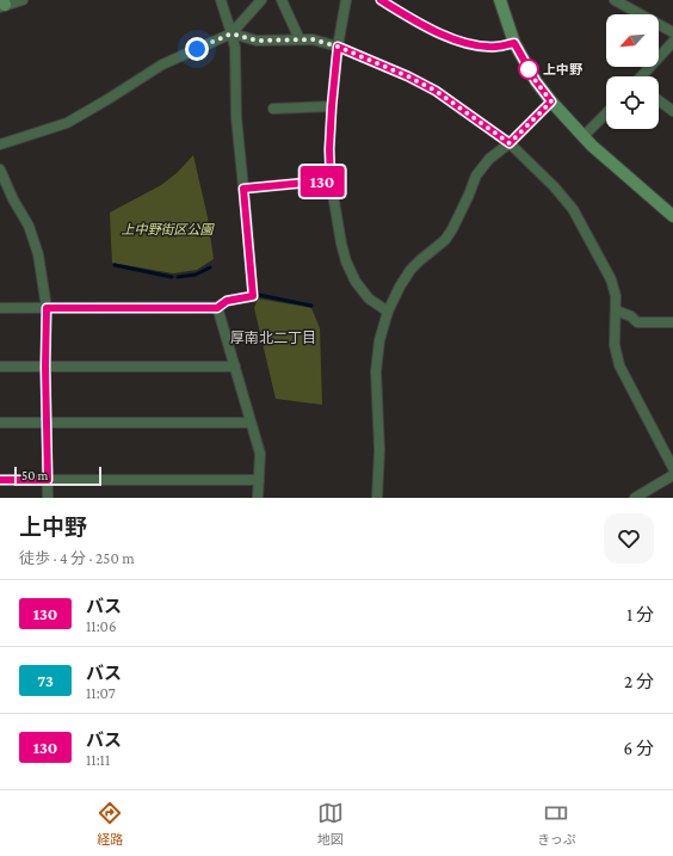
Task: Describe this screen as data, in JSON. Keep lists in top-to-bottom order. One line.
{"districts":["厚南北二丁目"],"parks":["上中野街区公園"],"places":["上中野"],"lines":["bus line 130"],"scale_bar":"50 m","north":"bottom left","page":{"on_map":"130","scale":"50 m","heading":["上中野","徒歩 · 4 分 · 250 m"],"list":[{"mark":"130","name":"バス","note":"11:06","value":"1 分"},{"mark":"73","name":"バス","note":"11:07","value":"2 分"},{"mark":"130","name":"バス","note":"11:11","value":"6 分"}],"tabs":["経路","地図","きっぷ"]}}
